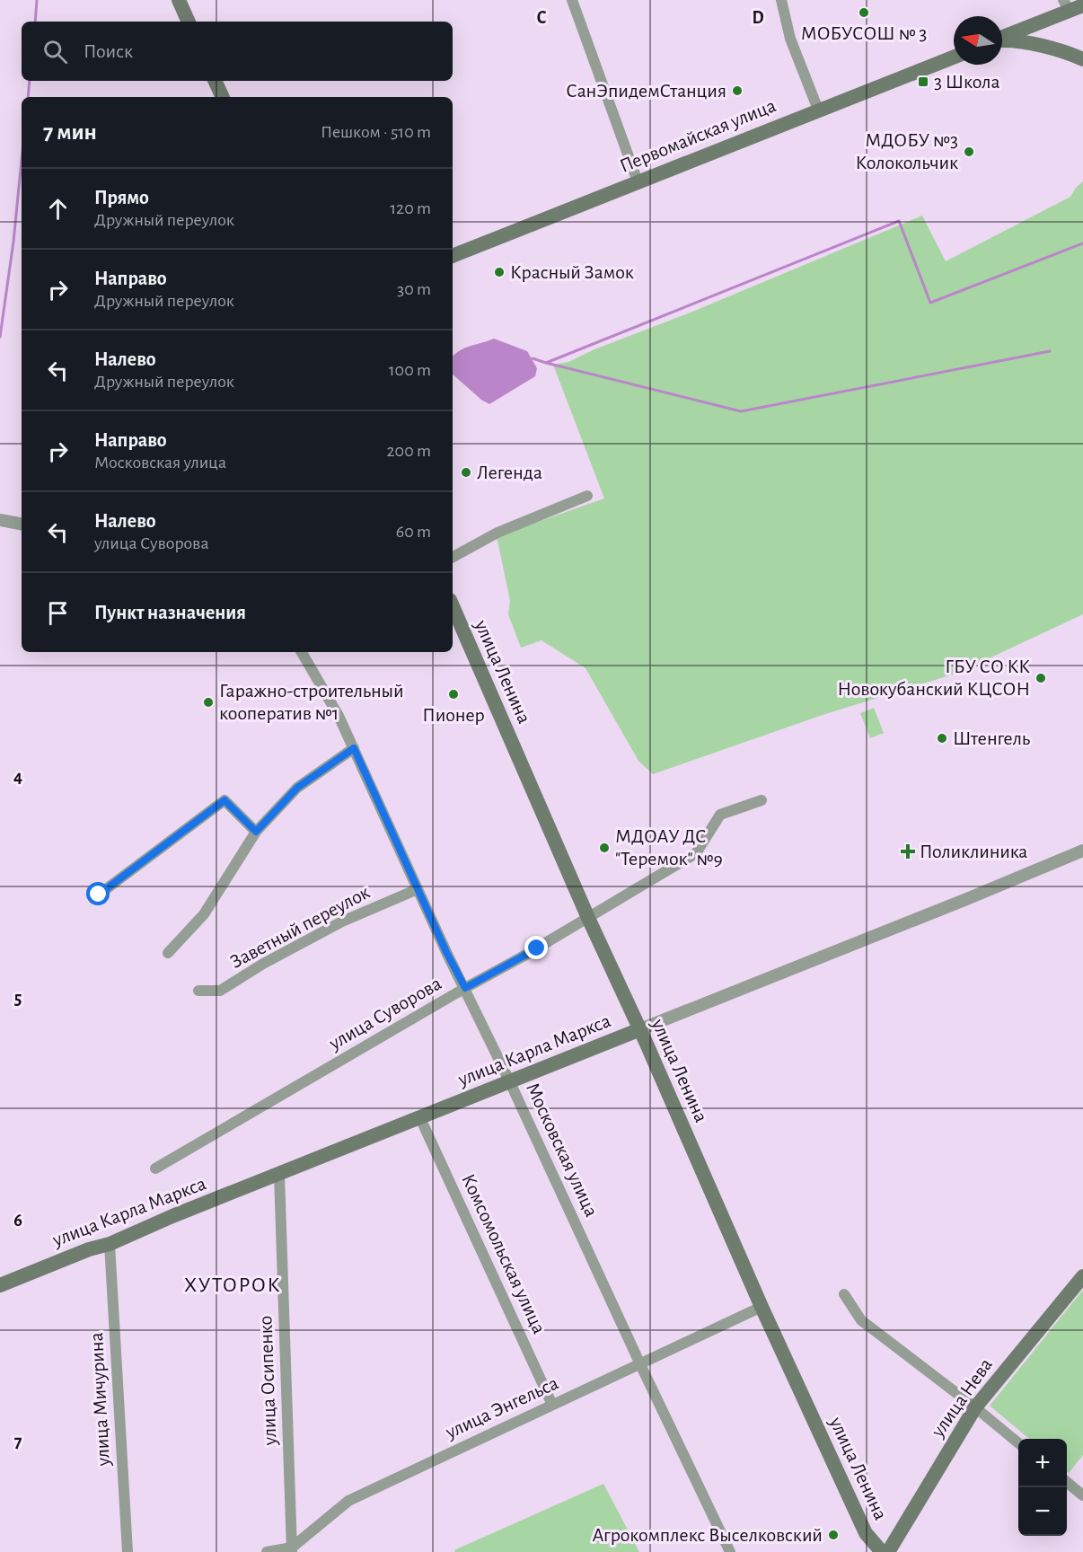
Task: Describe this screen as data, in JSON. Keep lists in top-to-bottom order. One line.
{"streets":{"main road":["Первомайская улица","улица Ленина","улица Карла Маркса","улица Нева"],"street":["Заветный переулок","улица Суворова","Московская улица","Комсомольская улица","улица Осипенко","улица Мичурина","улица Энгельса"]},"crossings":[["улица Ленина","улица Суворова"],["улица Ленина","улица Карла Маркса"],["улица Ленина","улица Энгельса"],["Заветный переулок","Московская улица"],["улица Суворова","Московская улица"],["улица Карла Маркса","Московская улица"],["улица Карла Маркса","Комсомольская улица"],["улица Карла Маркса","улица Осипенко"],["улица Карла Маркса","улица Мичурина"],["Московская улица","улица Энгельса"],["Комсомольская улица","улица Энгельса"],["улица Осипенко","улица Энгельса"]],"districts":["ХУТОРОК"],"places":{"other":["МОБУСОШ № 3","СанЭпидемСтанция","МДОБУ №3 Колокольчик","Красный Замок","Легенда","ГБУ СО КК Новокубанский КЦСОН","Пионер","Гаражно-строительный кооператив №1","Штенгель","МДОАУ ДС \"Теремок\" №9","Агрокомплекс Выселковский"],"transit":["3 Школа"],"health":["Поликлиника"]},"north":"left","page":{"search":"Поиск","heading":["7 мин","Пешком · 510 m"],"list":[["Прямо","Дружный переулок","120 m"],["Направо","Дружный переулок","30 m"],["Налево","Дружный переулок","100 m"],["Направо","Московская улица","200 m"],["Налево","улица Суворова","60 m"],"Пункт назначения"],"map_buttons":["+","−"]},"grid":{"columns":["C","D"],"rows":["4","5","6","7"]}}
